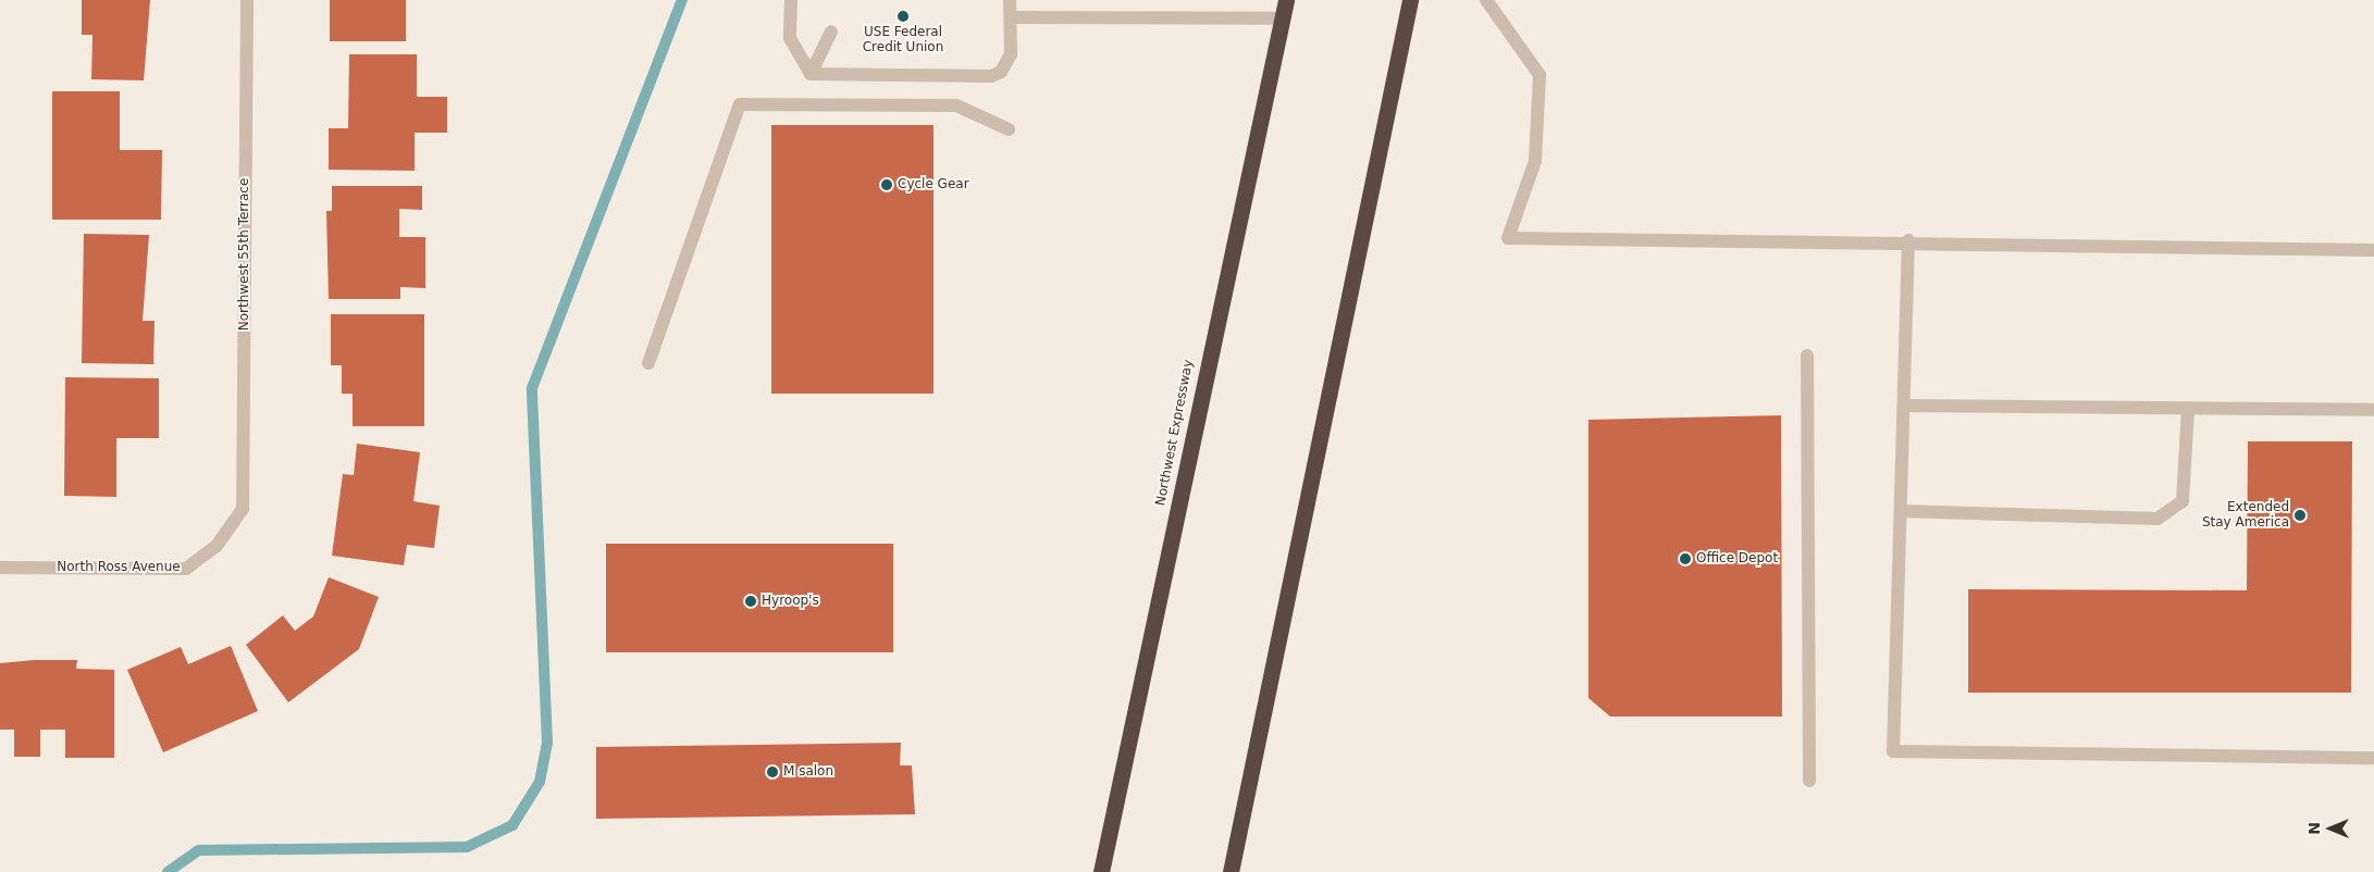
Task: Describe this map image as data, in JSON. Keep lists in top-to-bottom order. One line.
{"streets":{"highway":["Northwest Expressway"],"street":["Northwest 55th Terrace","North Ross Avenue"]},"crossings":[["Northwest 55th Terrace","North Ross Avenue"]],"places":["USE Federal Credit Union","Cycle Gear","Extended Stay America","Office Depot","Hyroop's","M salon"],"north":"left"}
